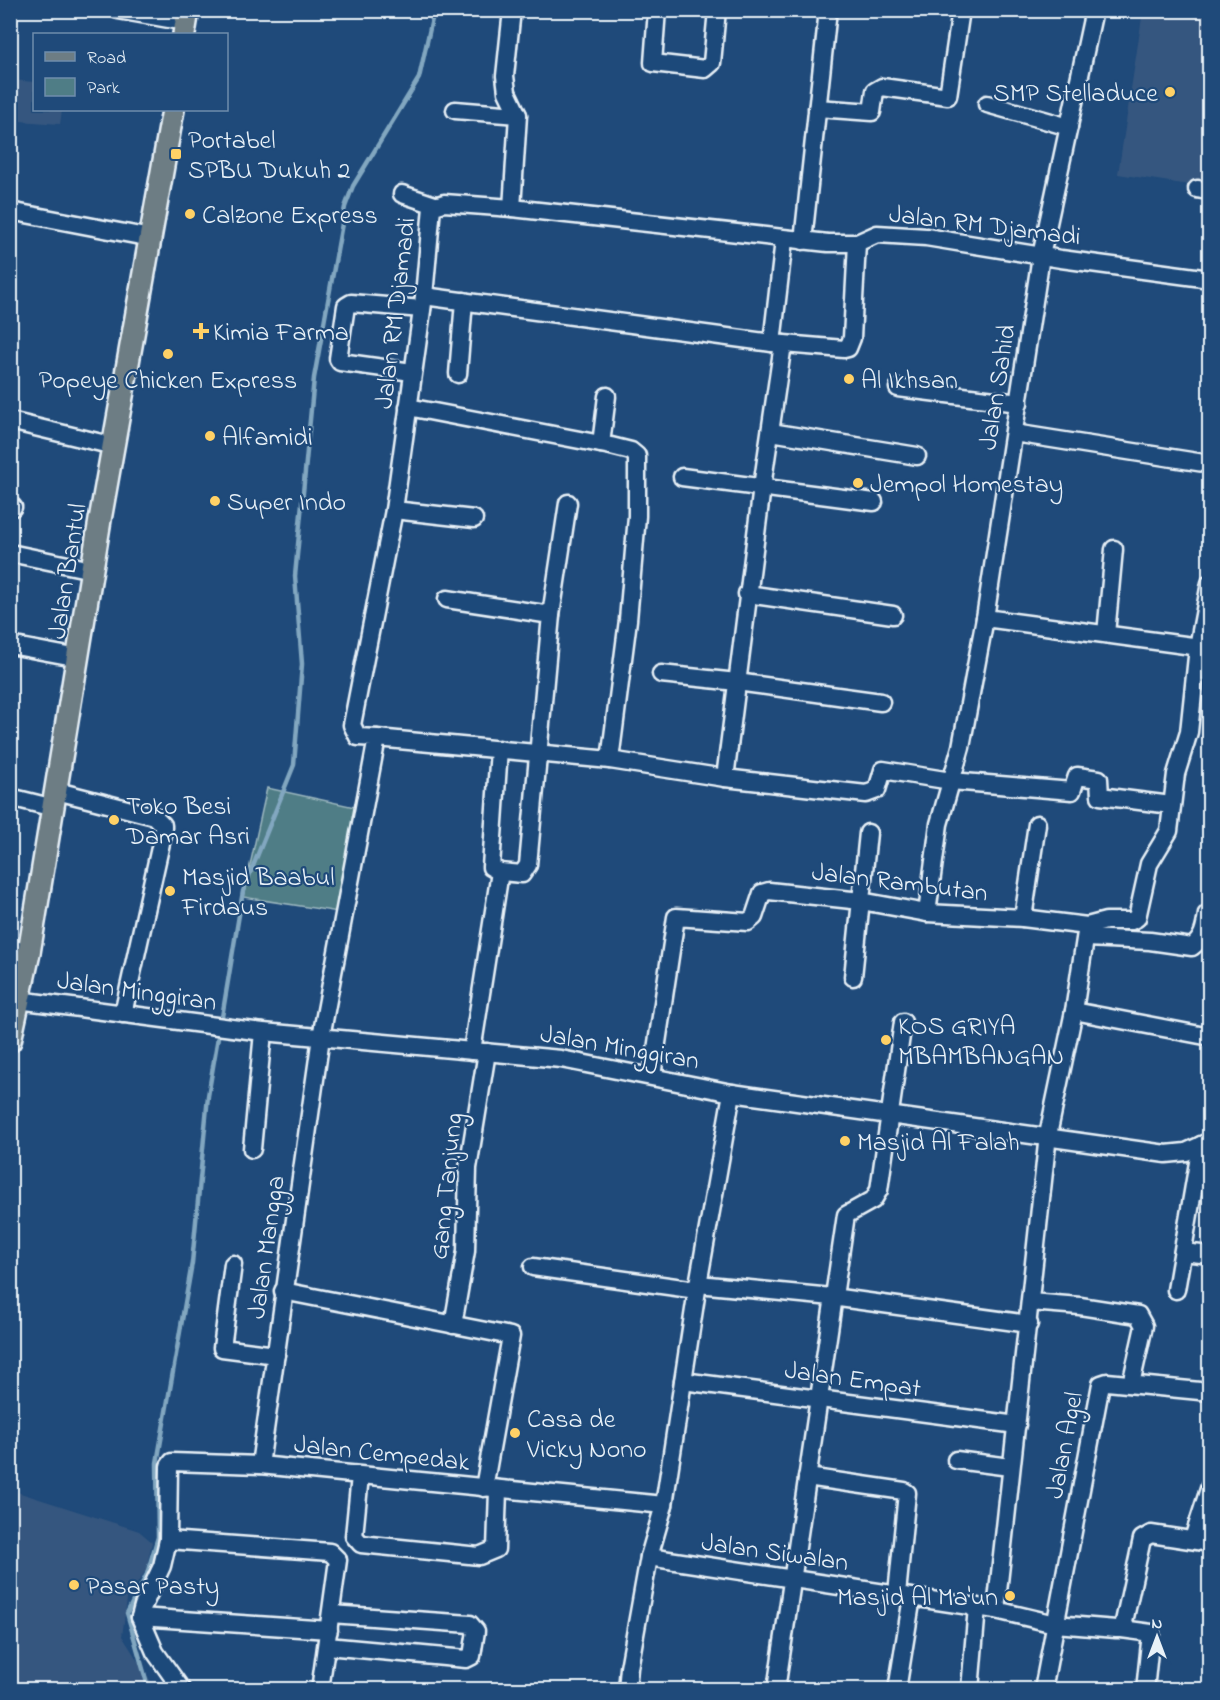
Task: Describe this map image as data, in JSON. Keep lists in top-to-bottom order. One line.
{"streets":{"main road":["Jalan Bantul"],"street":["Jalan RM Djamadi","Jalan Sahid","Jalan Rambutan","Jalan Minggiran","Gang Tanjung","Jalan Mangga","Jalan Empat","Jalan Agel","Jalan Cempedak","Jalan Siwalan"]},"crossings":[["Jalan RM Djamadi","Jalan Sahid"],["Jalan Sahid","Jalan Rambutan"],["Jalan Bantul","Jalan Minggiran"],["Jalan Rambutan","Jalan Minggiran"],["Jalan Minggiran","Gang Tanjung"],["Jalan Minggiran","Jalan Mangga"],["Jalan Mangga","Jalan Cempedak"],["Jalan Agel","Jalan Siwalan"]],"places":{"other":["SMP Stelladuce","Calzone Express","Popeye Chicken Express","Al Ikhsan","Alfamidi","Jempol Homestay","Super Indo","Toko Besi Damar Asri","Masjid Baabul Firdaus","KOS GRIYA MBAMBANGAN","Masjid Al Falah","Casa de Vicky Nono","Pasar Pasty","Masjid Al Ma'un"],"transit":["Portabel SPBU Dukuh 2"],"health":["Kimia Farma"]},"legend":["Road","Park"],"north":"top"}
